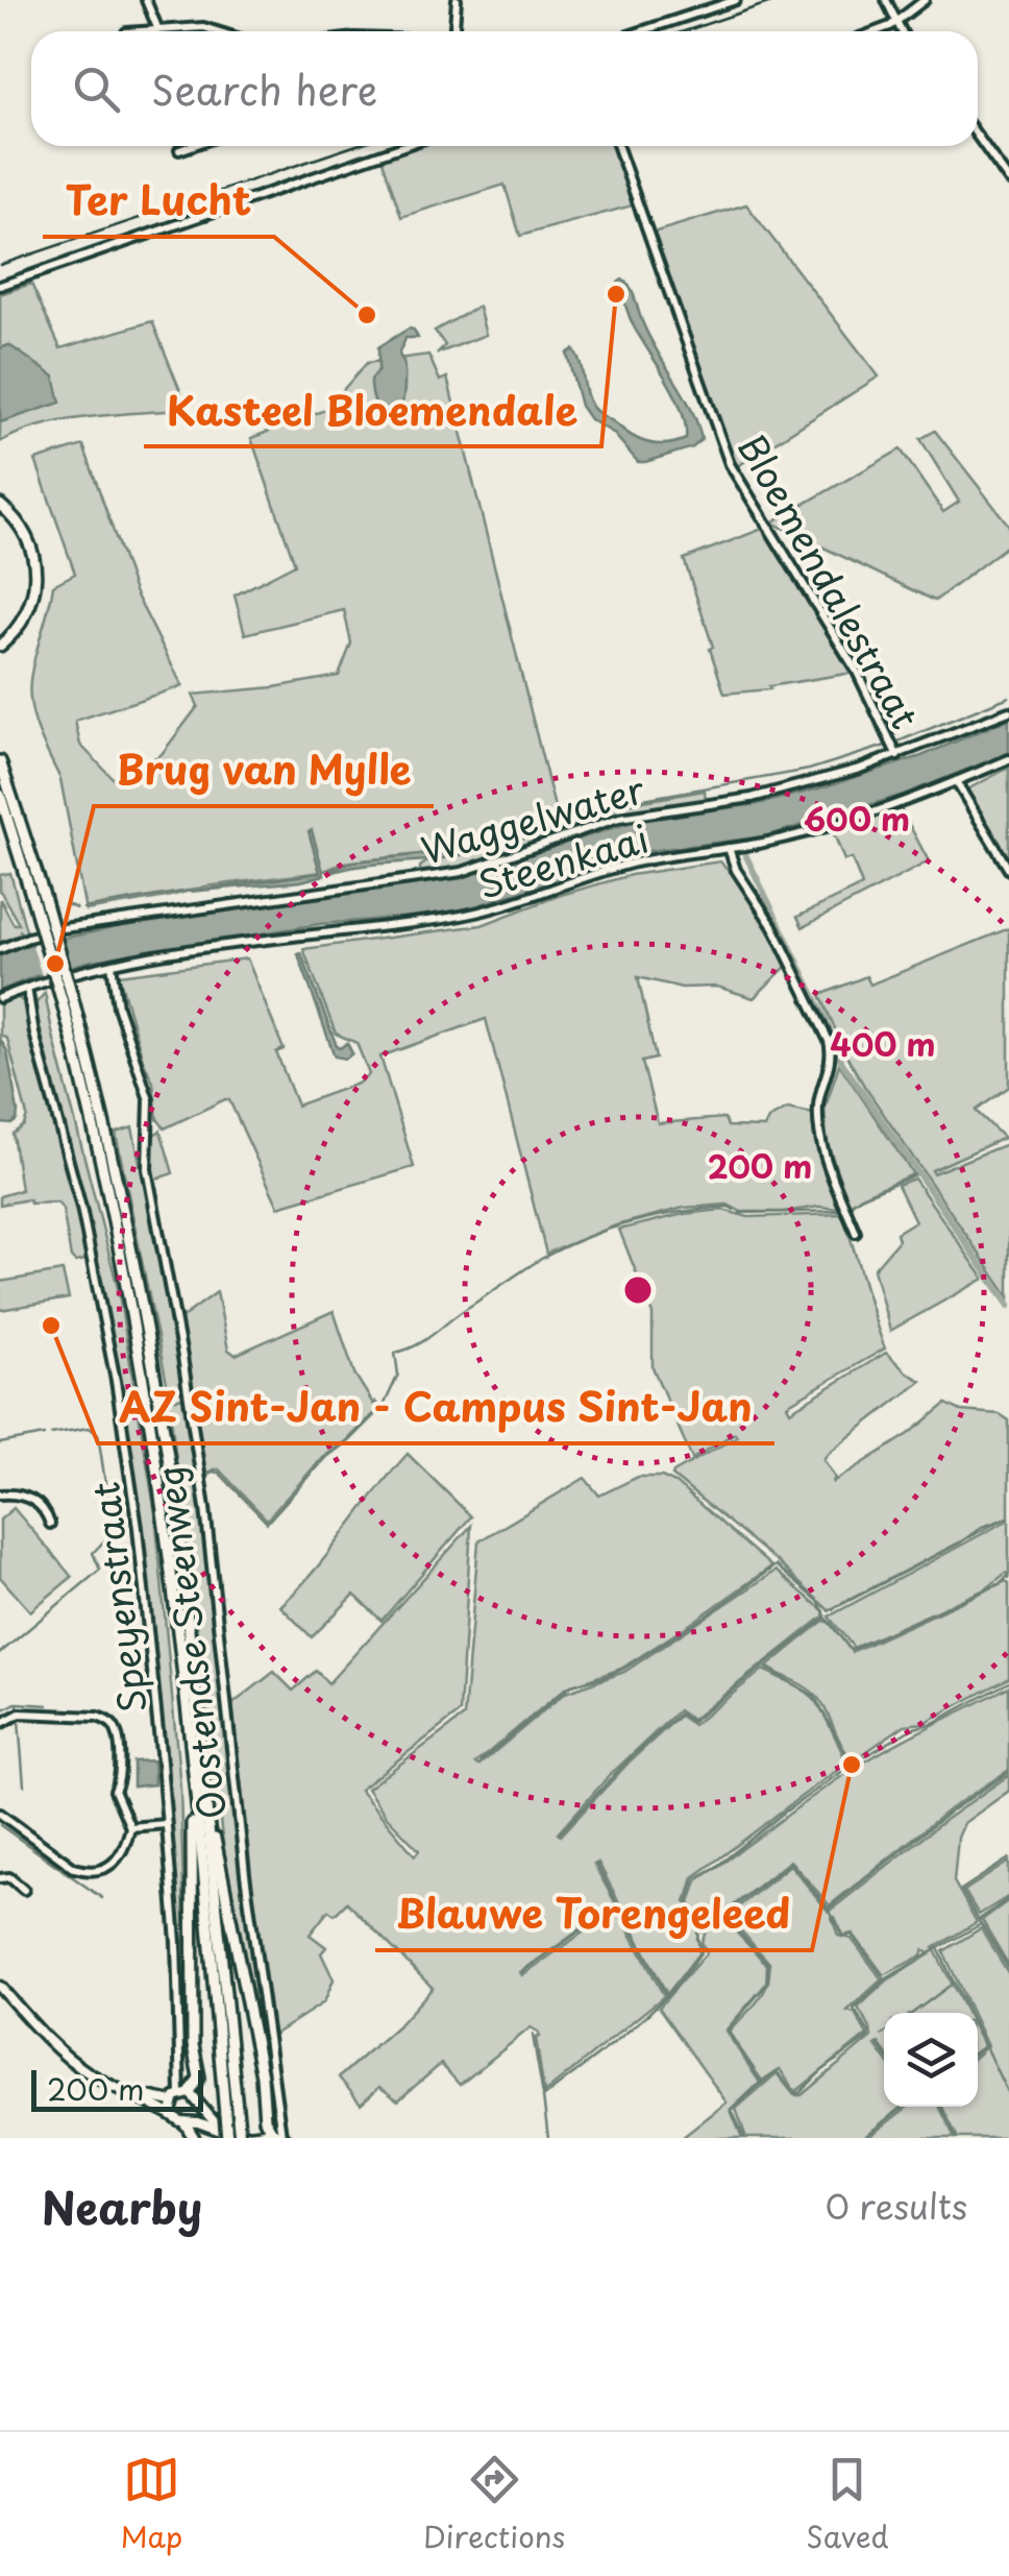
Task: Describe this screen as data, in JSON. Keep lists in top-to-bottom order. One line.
{"streets":{"street":["Bloemendalestraat","Waggelwater","Steenkaai","Speyenstraat","Oostendse Steenweg"]},"crossings":[["Bloemendalestraat","Waggelwater"],["Steenkaai","Speyenstraat"],["Steenkaai","Oostendse Steenweg"]],"places":["Kasteel Bloemendale","Ter Lucht","Brug van Mylle","AZ Sint-Jan - Campus Sint-Jan","Blauwe Torengeleed"],"scale_bar":"200 m","page":{"search":"Search here","scale":"200 m","heading":["Nearby","0 results"],"nav":["Map","Directions","Saved"]},"rings":["600 m","400 m","200 m"]}
